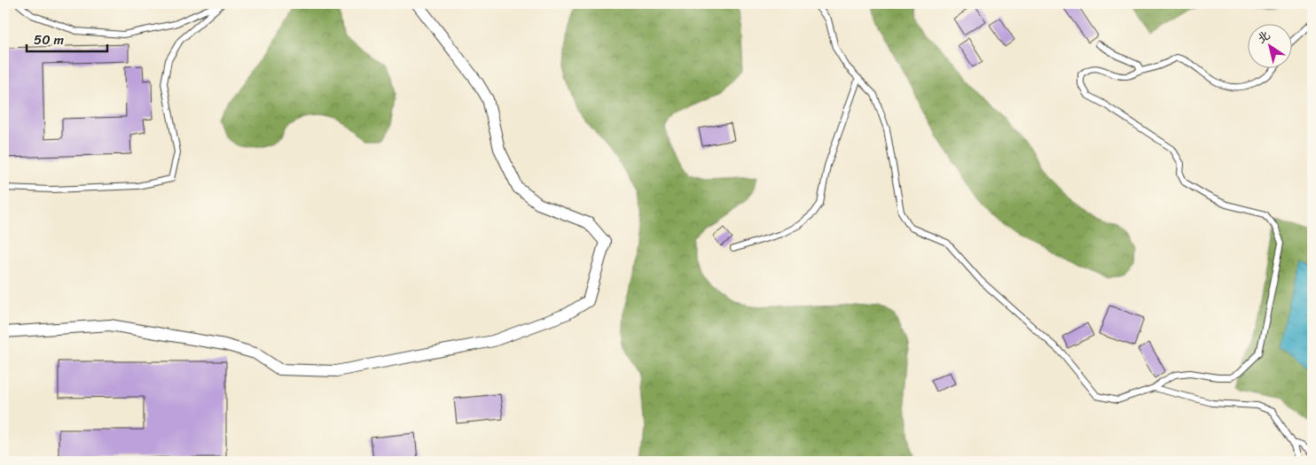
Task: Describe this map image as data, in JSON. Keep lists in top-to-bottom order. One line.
{"scale_bar":"50 m","north":"top left"}
